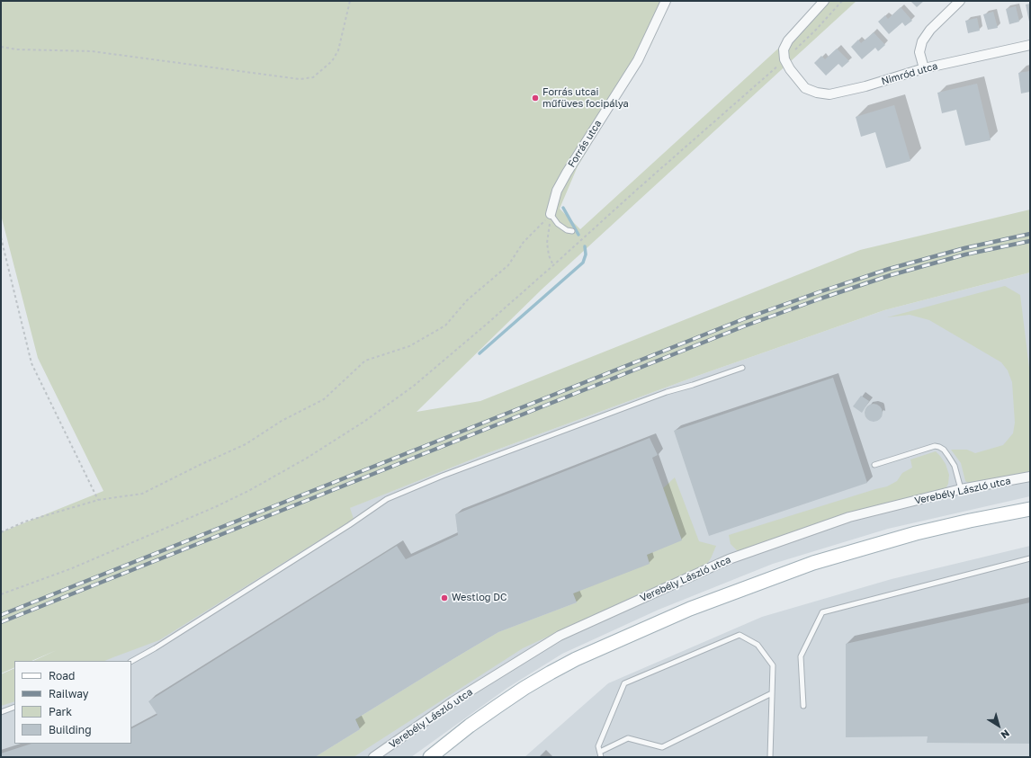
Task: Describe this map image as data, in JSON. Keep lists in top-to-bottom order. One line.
{"streets":{"street":["Nimród utca","Forrás utca","Verebély László utca"]},"places":["Forrás utcai műfüves focipálya","Westlog DC"],"legend":["Road","Railway","Park","Building"],"north":"bottom right"}
